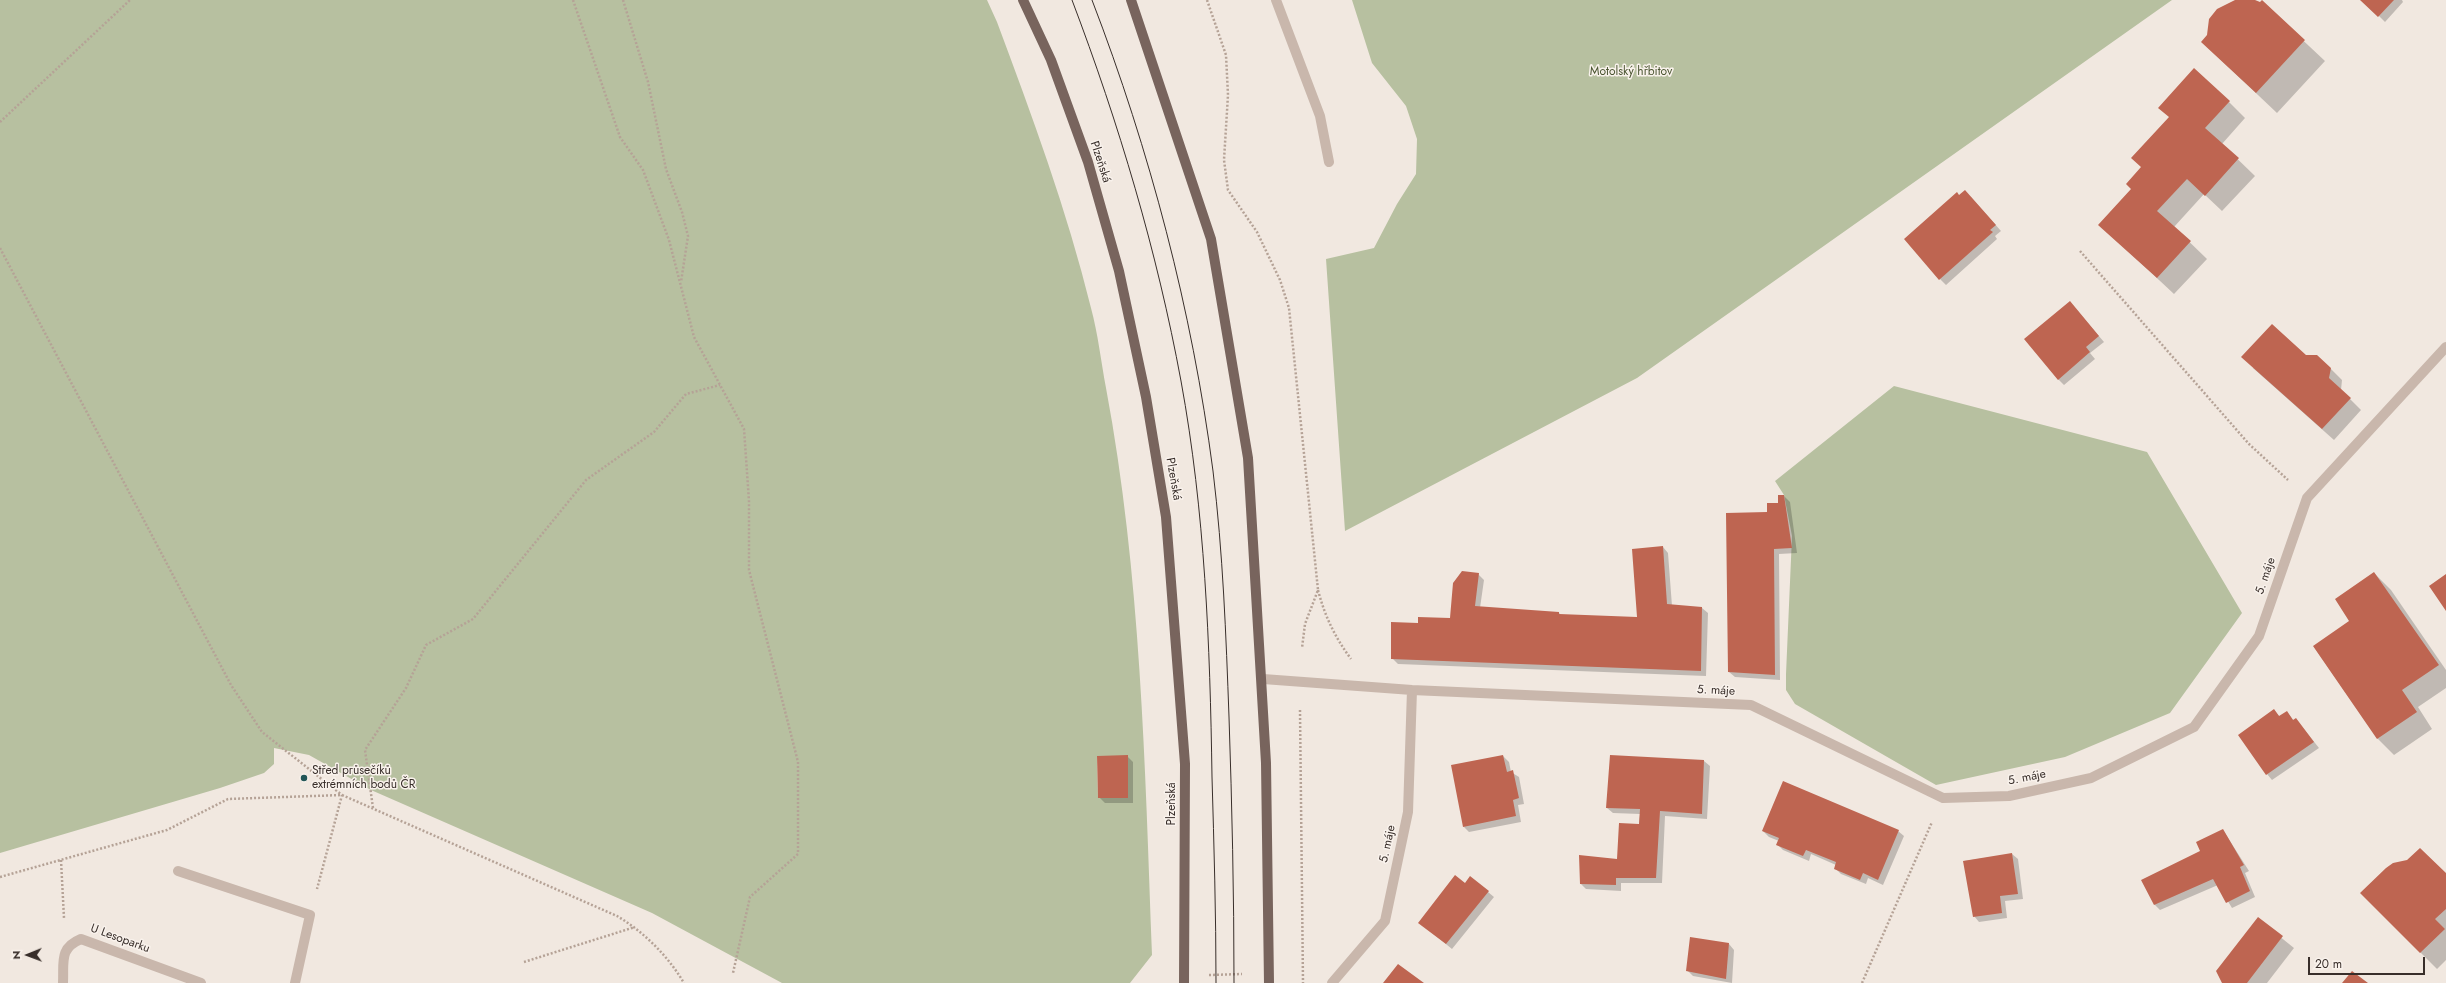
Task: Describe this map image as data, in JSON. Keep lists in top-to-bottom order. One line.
{"streets":{"main road":["Plzeňská"],"street":["5. máje","U Lesoparku"]},"parks":["Motolský hřbitov"],"places":["Střed průsečíků extrémních bodů ČR"],"scale_bar":"20 m","north":"left"}
